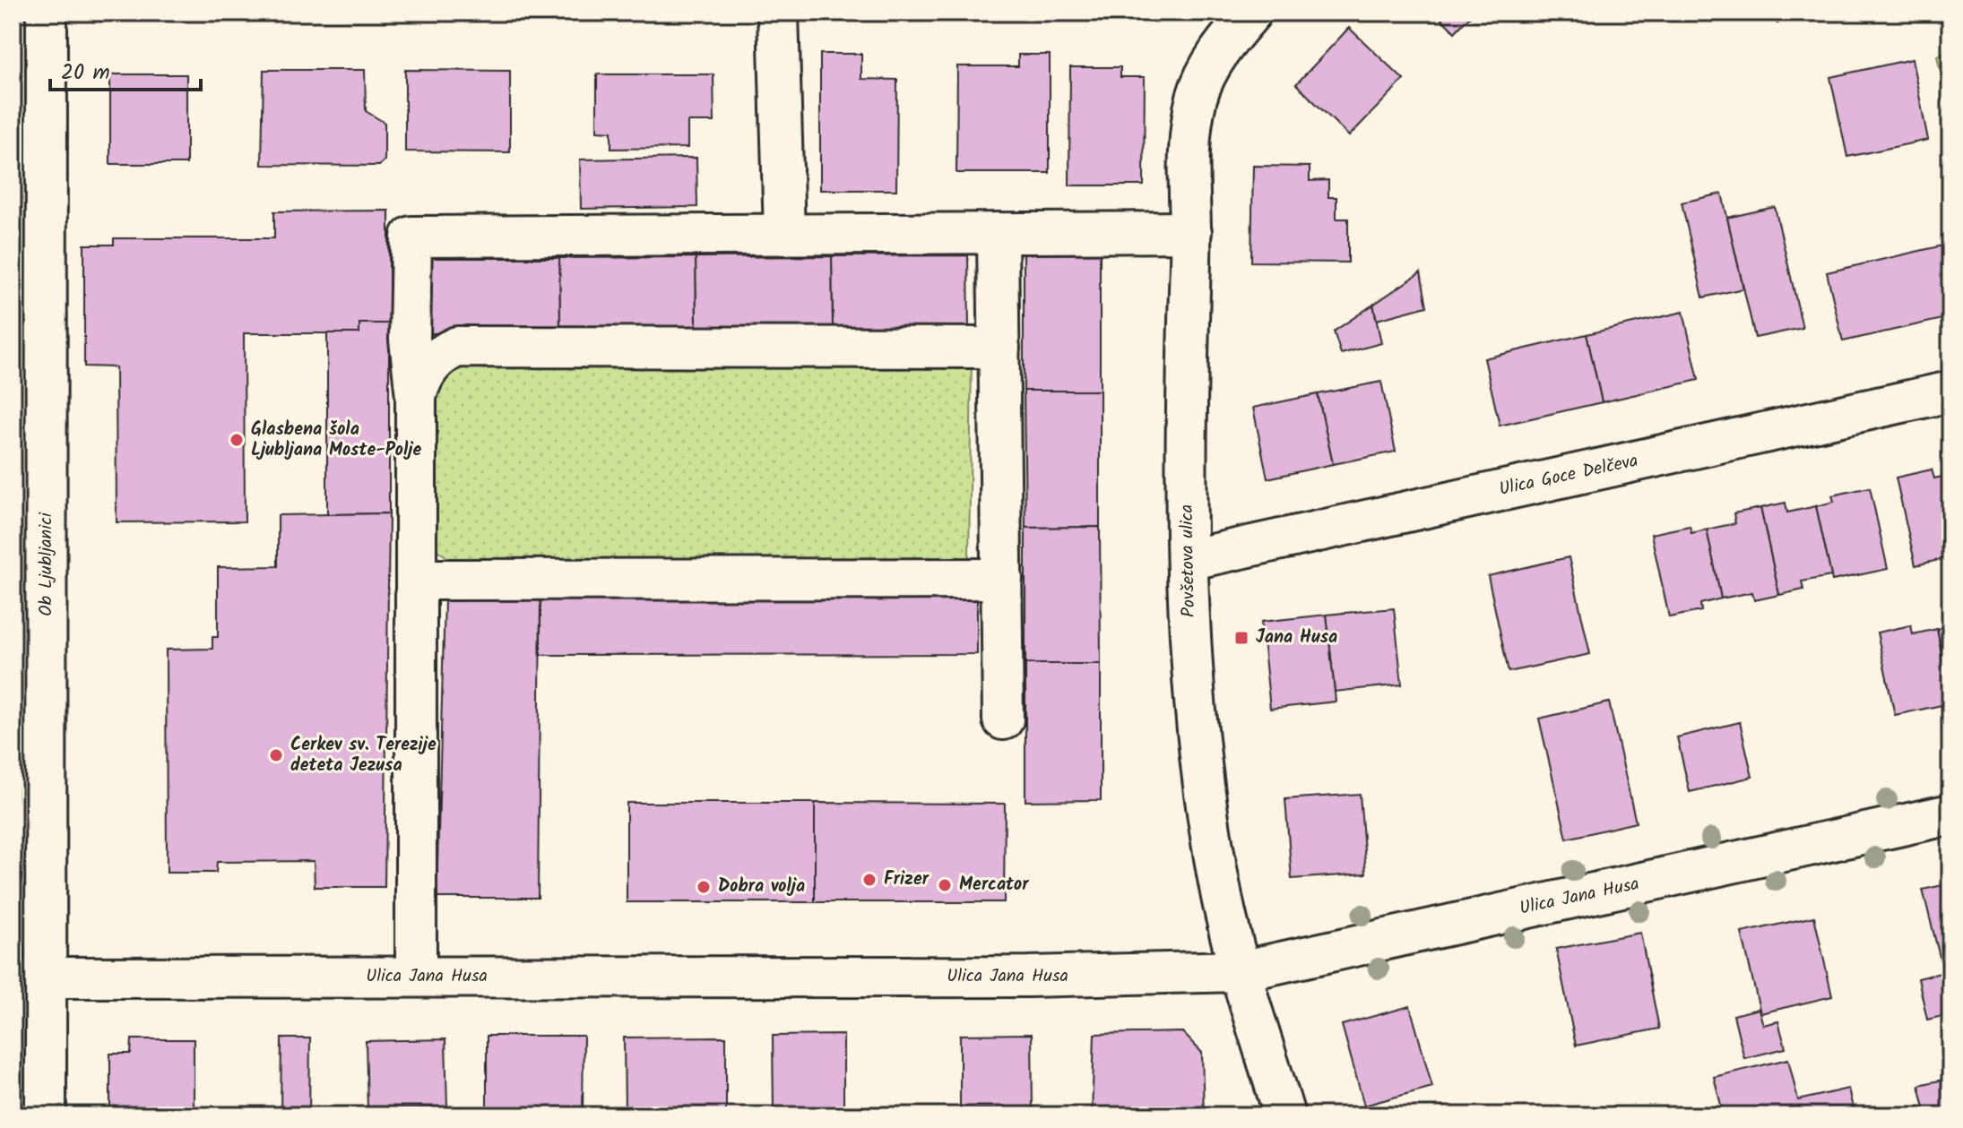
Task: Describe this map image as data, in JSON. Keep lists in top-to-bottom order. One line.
{"streets":{"street":["Ulica Goce Delčeva","Povšetova ulica","Ob Ljubljanici","Ulica Jana Husa"]},"crossings":[["Ulica Goce Delčeva","Povšetova ulica"],["Povšetova ulica","Ulica Jana Husa"],["Ob Ljubljanici","Ulica Jana Husa"]],"places":{"other":["Glasbena šola Ljubljana Moste-Polje","Cerkev sv. Terezije deteta Jezusa","Frizer","Mercator","Dobra volja"],"transit":["Jana Husa"]},"scale_bar":"20 m"}
